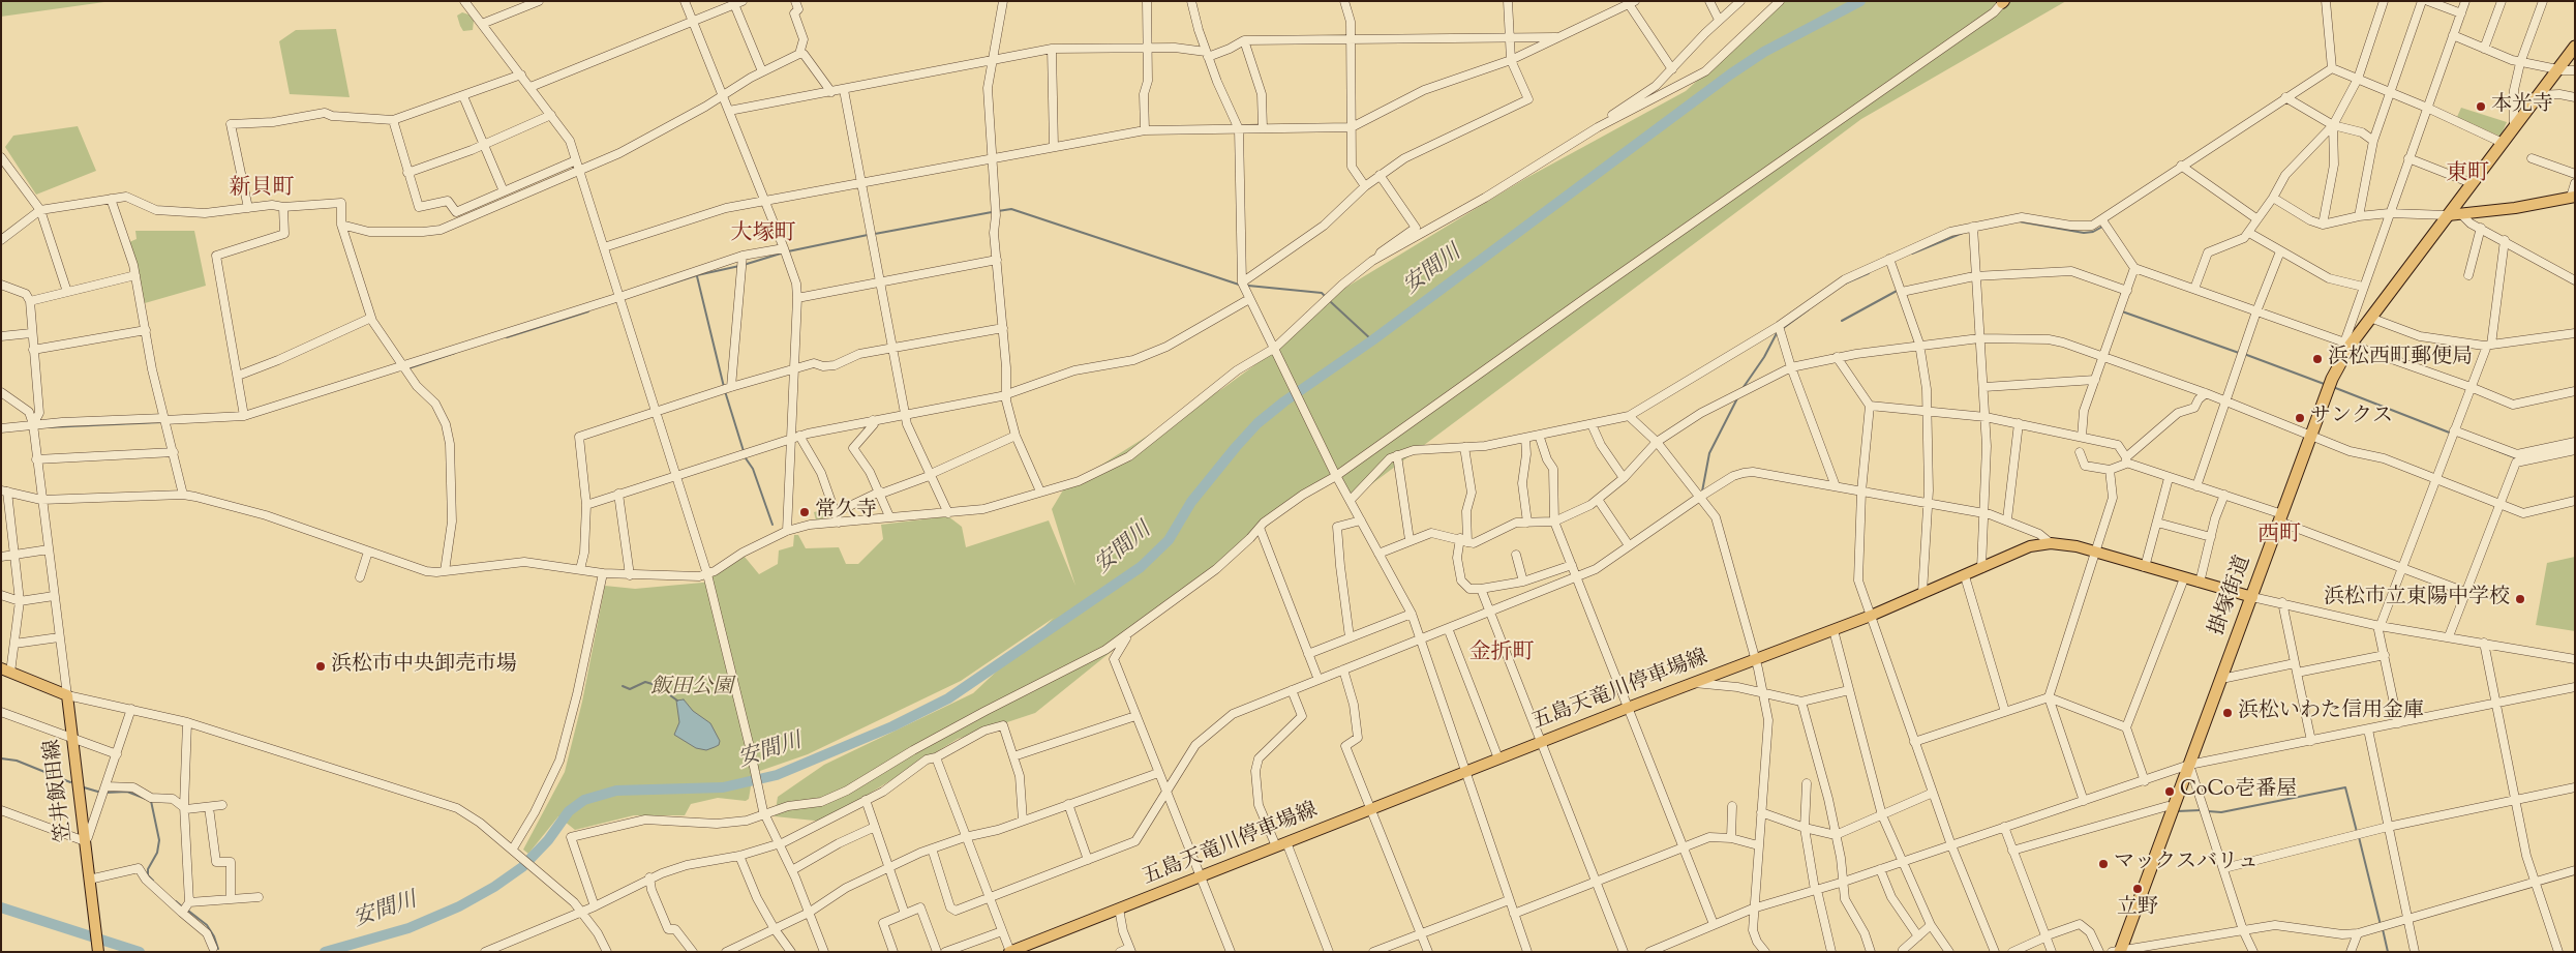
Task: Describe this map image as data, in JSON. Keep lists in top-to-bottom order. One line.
{"streets":{"highway":["掛塚街道"],"main road":["五島天竜川停車場線","笠井飯田線"]},"crossings":[["掛塚街道","五島天竜川停車場線"]],"districts":["東町","新貝町","大塚町","西町","金折町"],"water":["安間川"],"parks":["飯田公園"],"places":["本光寺","浜松西町郵便局","サンクス","常久寺","浜松市立東陽中学校","浜松市中央卸売市場","浜松いわた信用金庫","CoCo壱番屋","マックスバリュ","立野"]}
